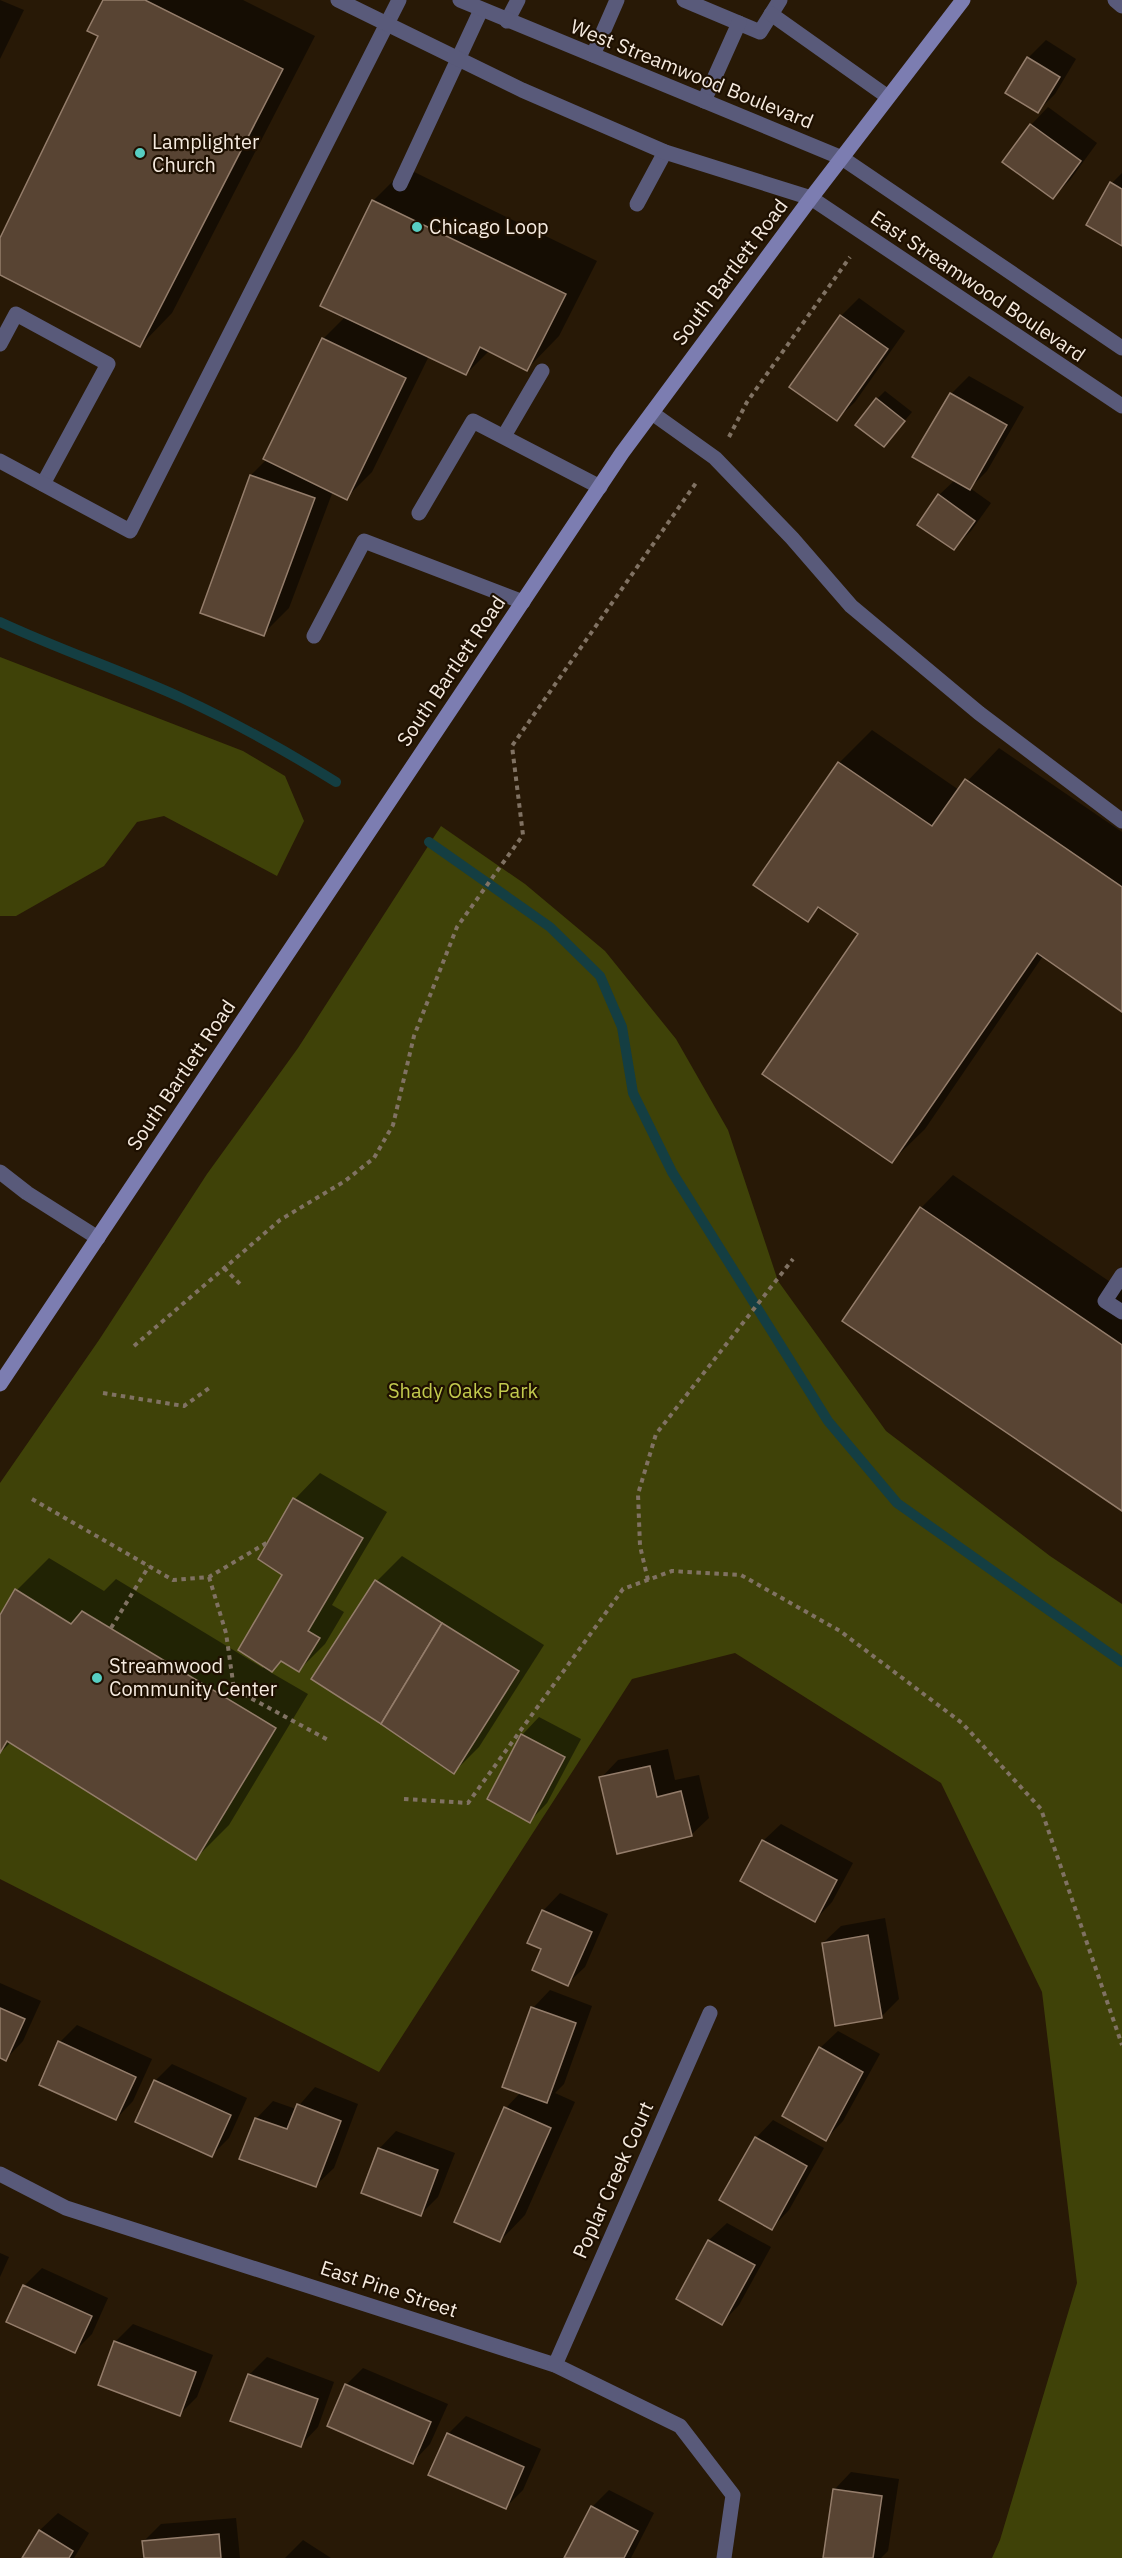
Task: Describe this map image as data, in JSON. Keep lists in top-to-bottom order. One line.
{"streets":{"main road":["South Bartlett Road"],"street":["West Streamwood Boulevard","East Streamwood Boulevard","Poplar Creek Court","East Pine Street"]},"crossings":[["West Streamwood Boulevard","South Bartlett Road"],["West Streamwood Boulevard","East Streamwood Boulevard"],["South Bartlett Road","East Streamwood Boulevard"],["Poplar Creek Court","East Pine Street"]],"parks":["Shady Oaks Park"],"places":["Lamplighter Church","Chicago Loop","Streamwood Community Center"]}
